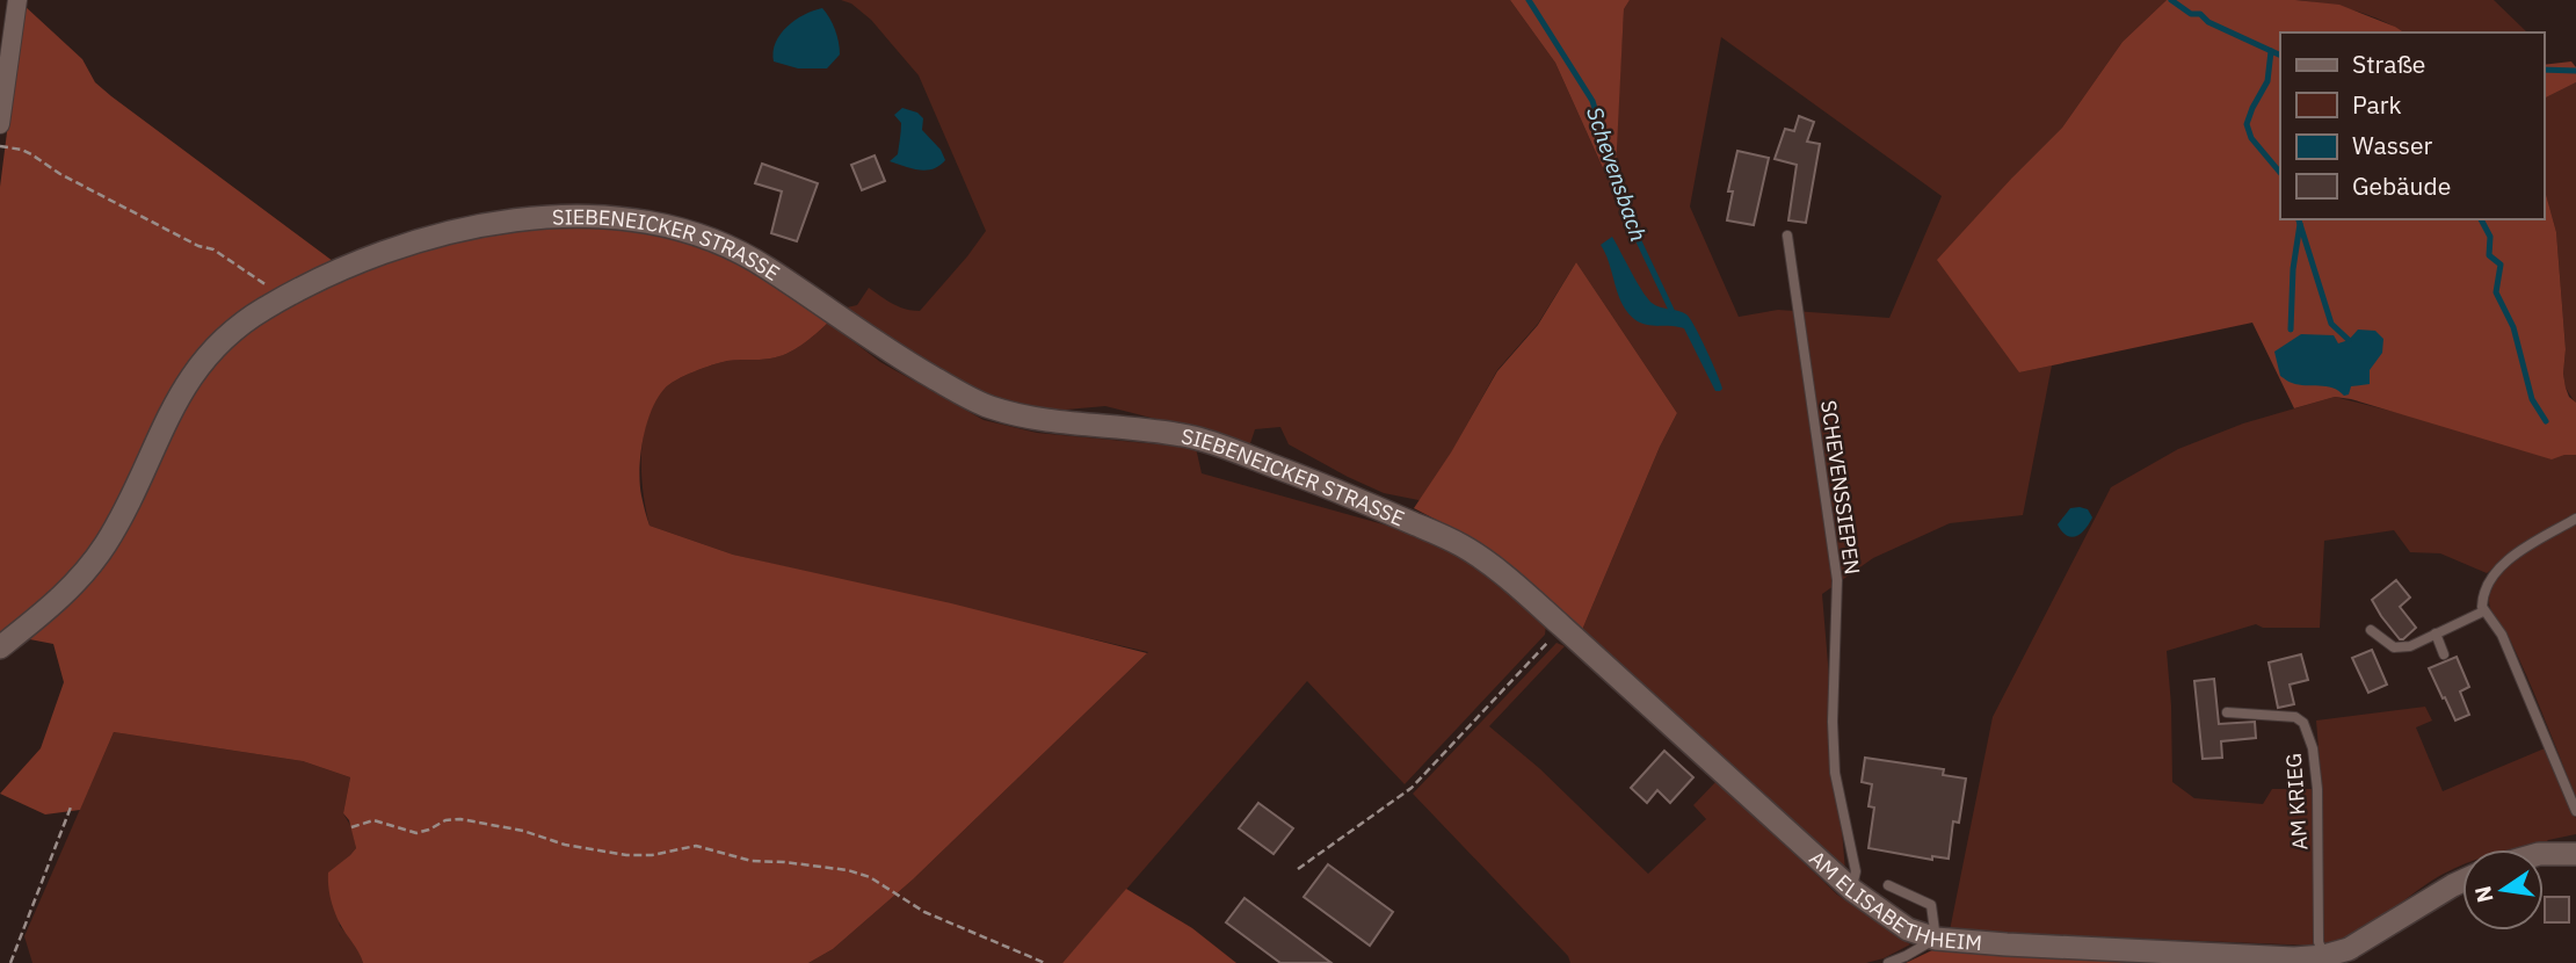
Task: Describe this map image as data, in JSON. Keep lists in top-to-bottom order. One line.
{"streets":{"street":["SIEBENEICKER STRASSE","AM ELISABETHHEIM"],"lane":["SCHEVENSSIEPEN","AM KRIEG"]},"crossings":[["SIEBENEICKER STRASSE","AM ELISABETHHEIM"],["SCHEVENSSIEPEN","AM ELISABETHHEIM"],["AM KRIEG","AM ELISABETHHEIM"]],"water":["Schevensbach"],"legend":["Straße","Park","Wasser","Gebäude"],"north":"left"}
